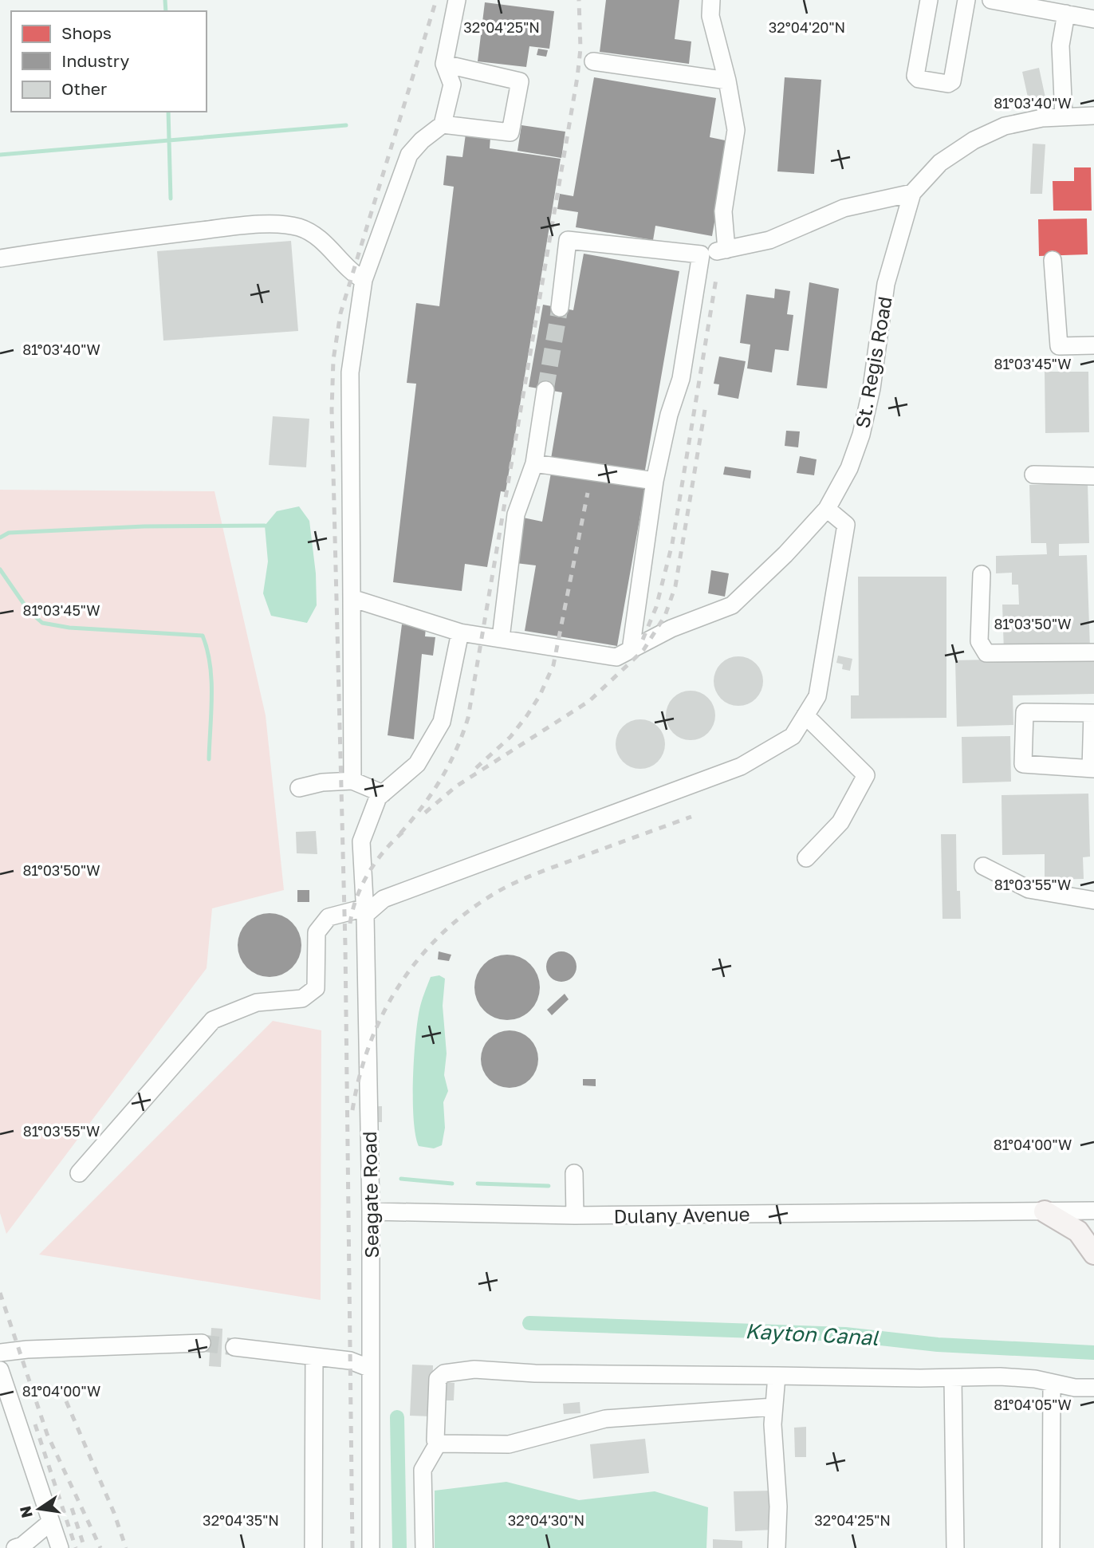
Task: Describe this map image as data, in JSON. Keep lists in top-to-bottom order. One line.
{"streets":{"street":["St. Regis Road","Seagate Road","Dulany Avenue"]},"crossings":[["Seagate Road","Dulany Avenue"]],"water":["Kayton Canal"],"legend":["Shops","Industry","Other"],"north":"left","coordinates":["32°04'25\"N","32°04'20\"N","81°03'40\"W","81°03'45\"W","81°03'50\"W","81°03'55\"W","81°04'00\"W","81°04'05\"W","32°04'35\"N","32°04'30\"N"]}
